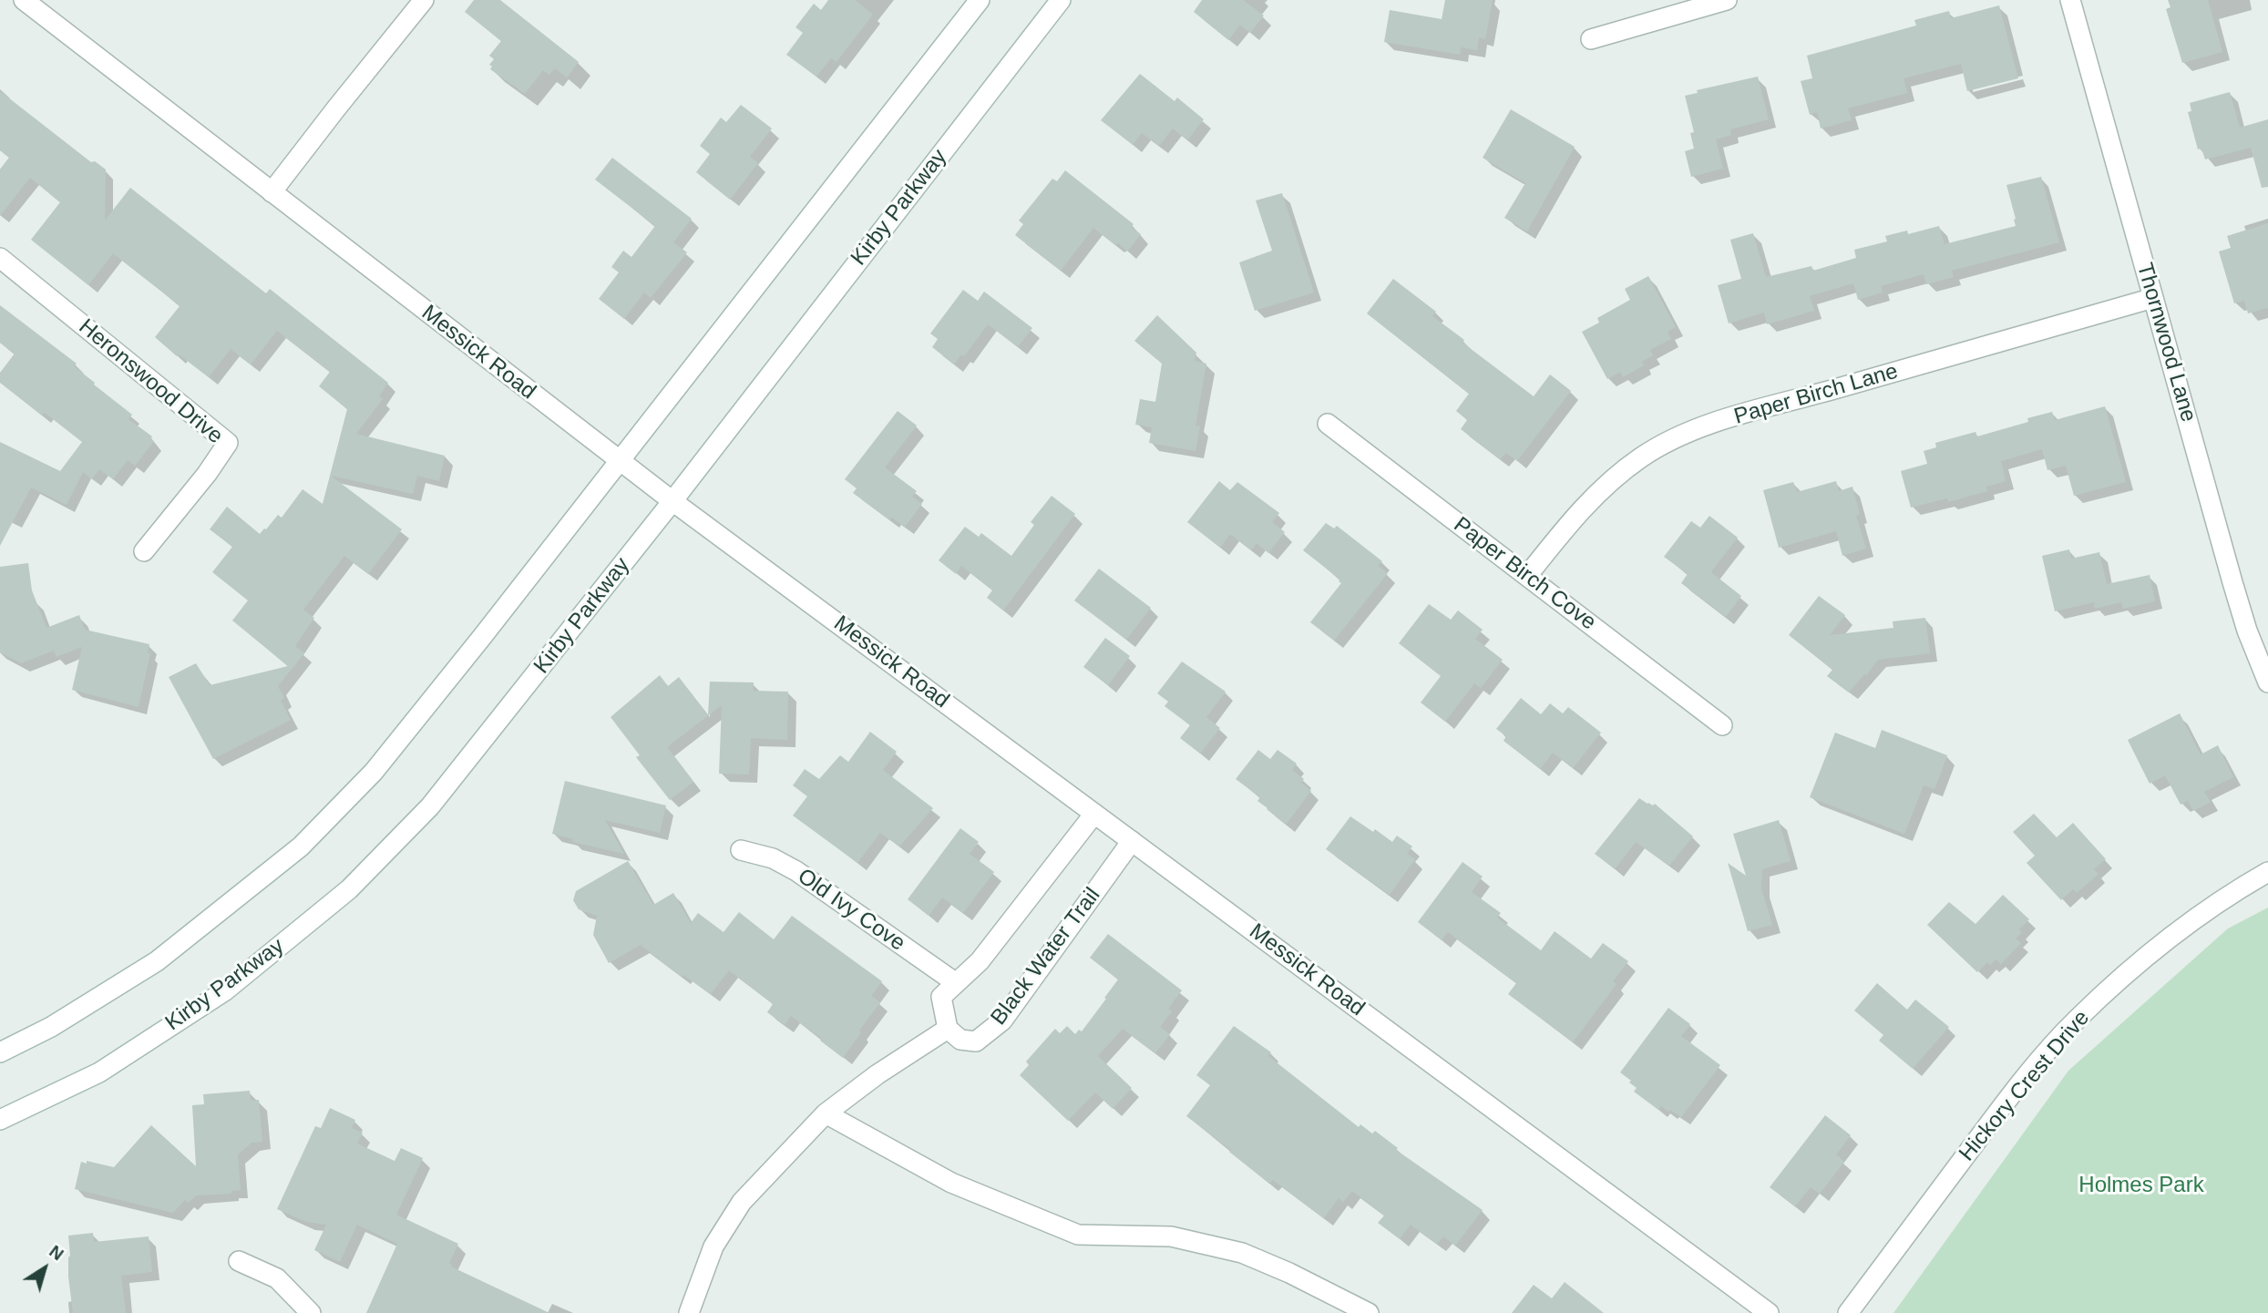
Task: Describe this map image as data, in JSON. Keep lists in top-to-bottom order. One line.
{"streets":{"street":["Kirby Parkway","Thornwood Lane","Messick Road","Heronswood Drive","Paper Birch Lane","Paper Birch Cove","Old Ivy Cove","Black Water Trail","Hickory Crest Drive"]},"crossings":[["Kirby Parkway","Messick Road"],["Thornwood Lane","Paper Birch Lane"],["Messick Road","Black Water Trail"],["Paper Birch Lane","Paper Birch Cove"]],"parks":["Holmes Park"],"north":"top right"}
